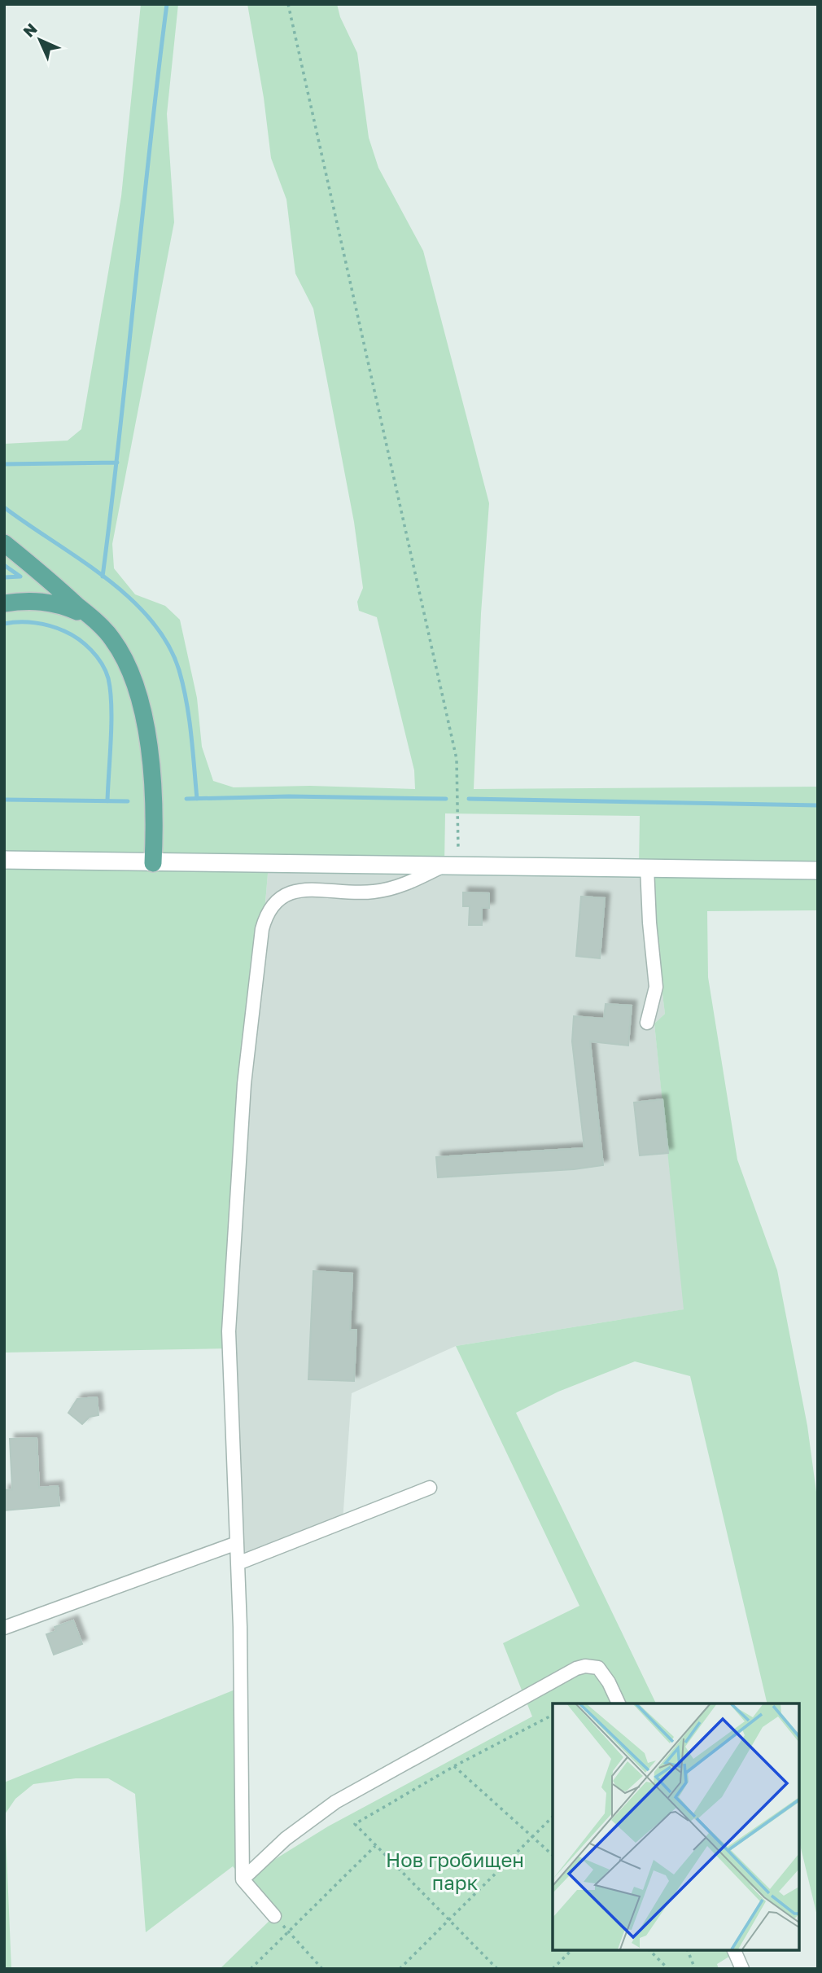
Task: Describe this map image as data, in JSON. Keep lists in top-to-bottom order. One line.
{"parks":["Нов гробищен парк"],"north":"top left"}
